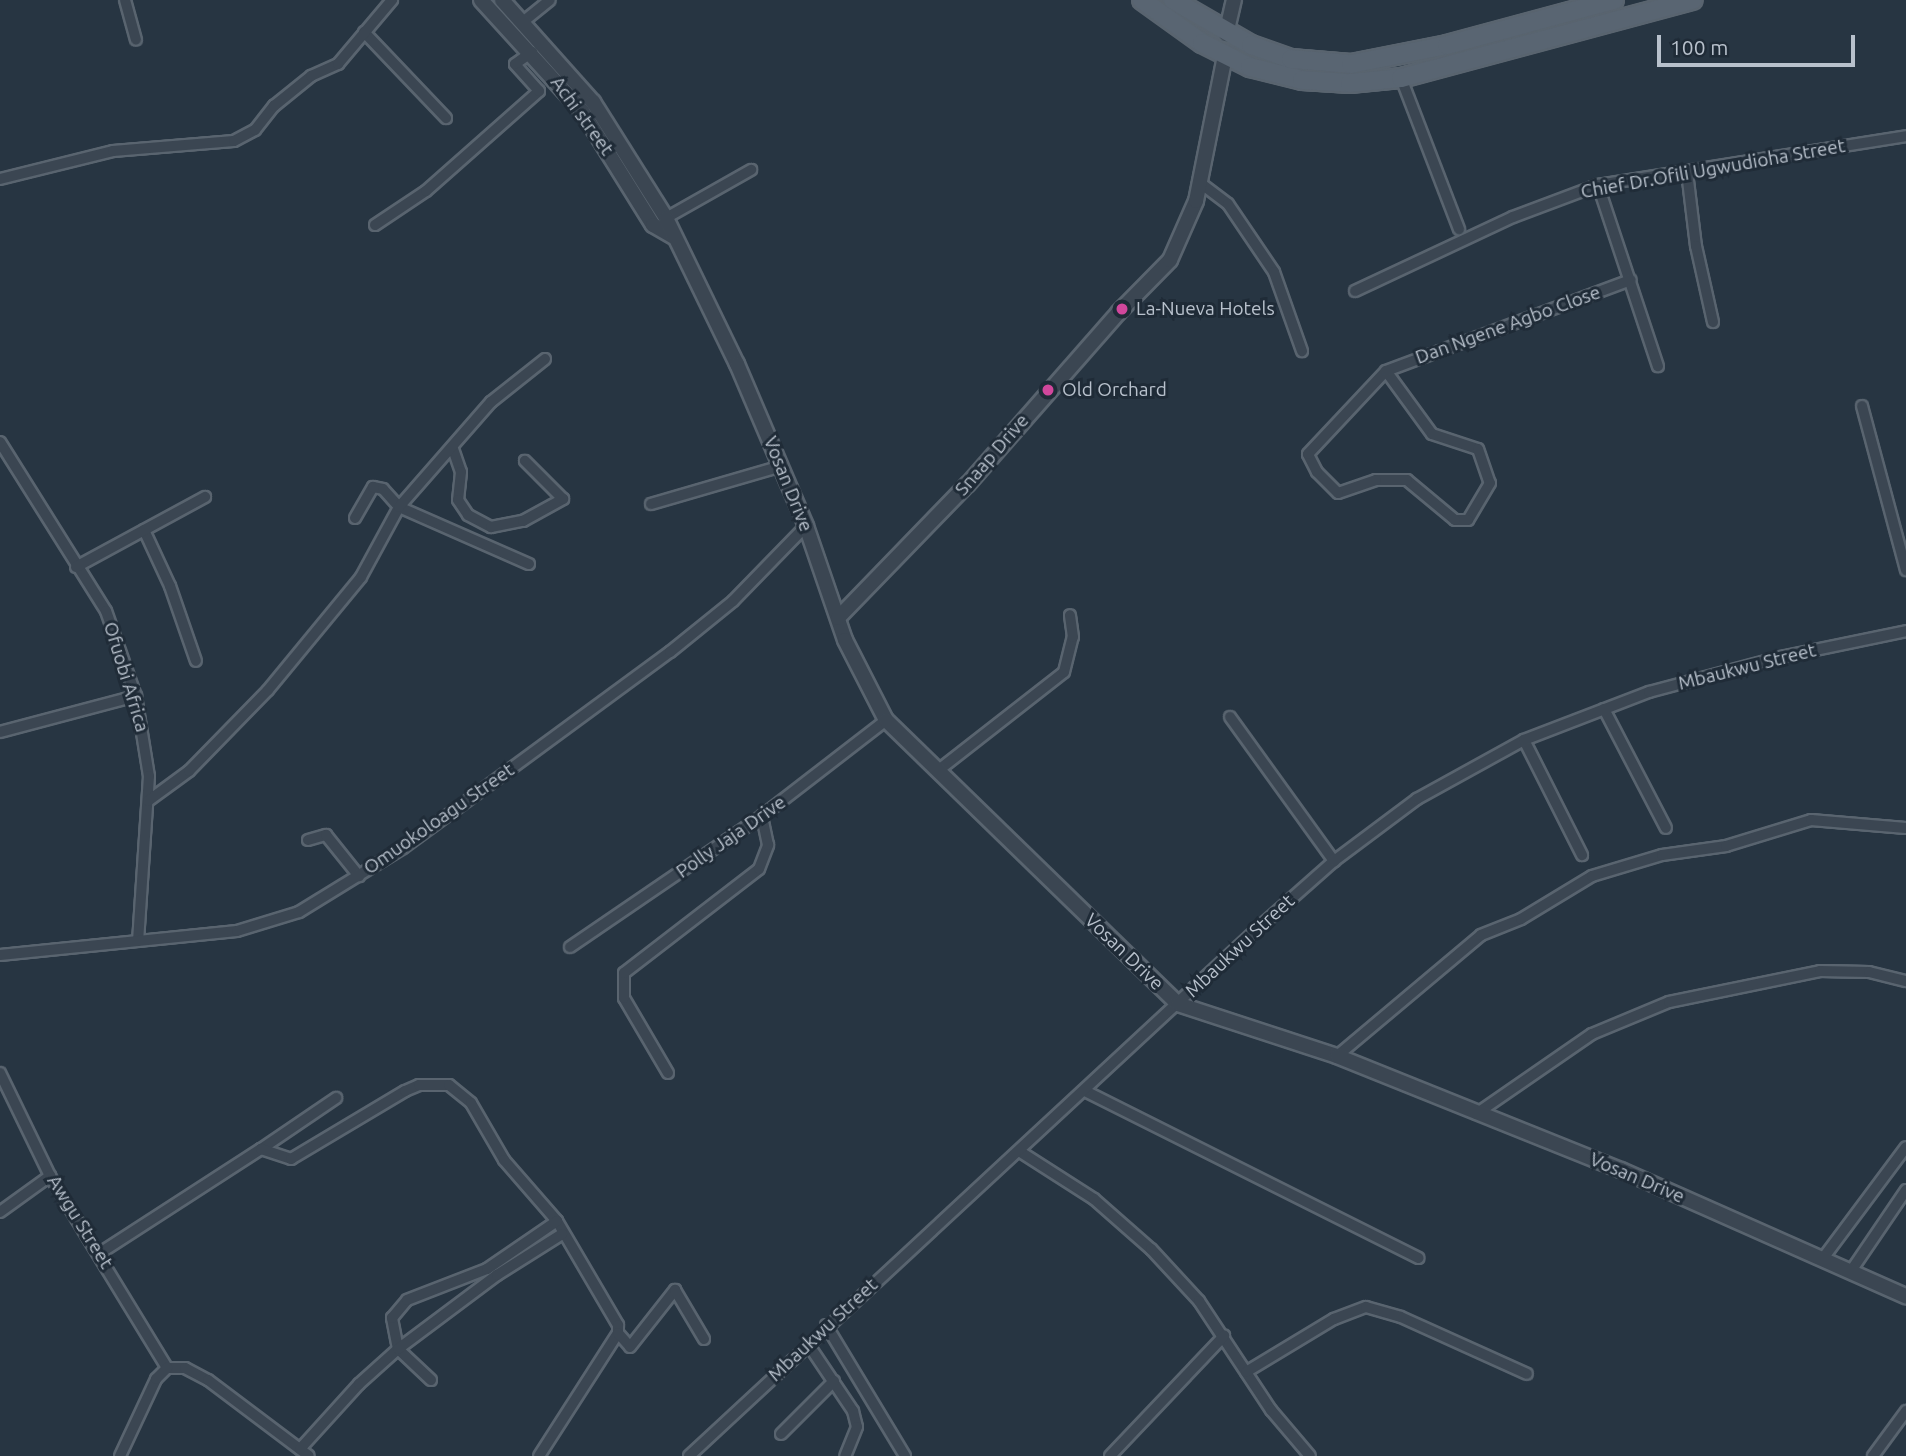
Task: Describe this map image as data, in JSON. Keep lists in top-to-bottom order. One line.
{"streets":{"street":["Achi street","Chief Dr.Ofili Ugwudioha Street","Dan Ngene Agbo Close","Snaap Drive","Vosan Drive","Mbaukwu Street","Ofuobi Africa","Omuokoloagu Street","Polly Jaja Drive","Awgu Street"]},"crossings":[["Achi street","Vosan Drive"],["Snaap Drive","Vosan Drive"],["Vosan Drive","Mbaukwu Street"],["Vosan Drive","Omuokoloagu Street"],["Vosan Drive","Polly Jaja Drive"],["Ofuobi Africa","Omuokoloagu Street"]],"places":["La-Nueva Hotels","Old Orchard"],"scale_bar":"100 m"}
